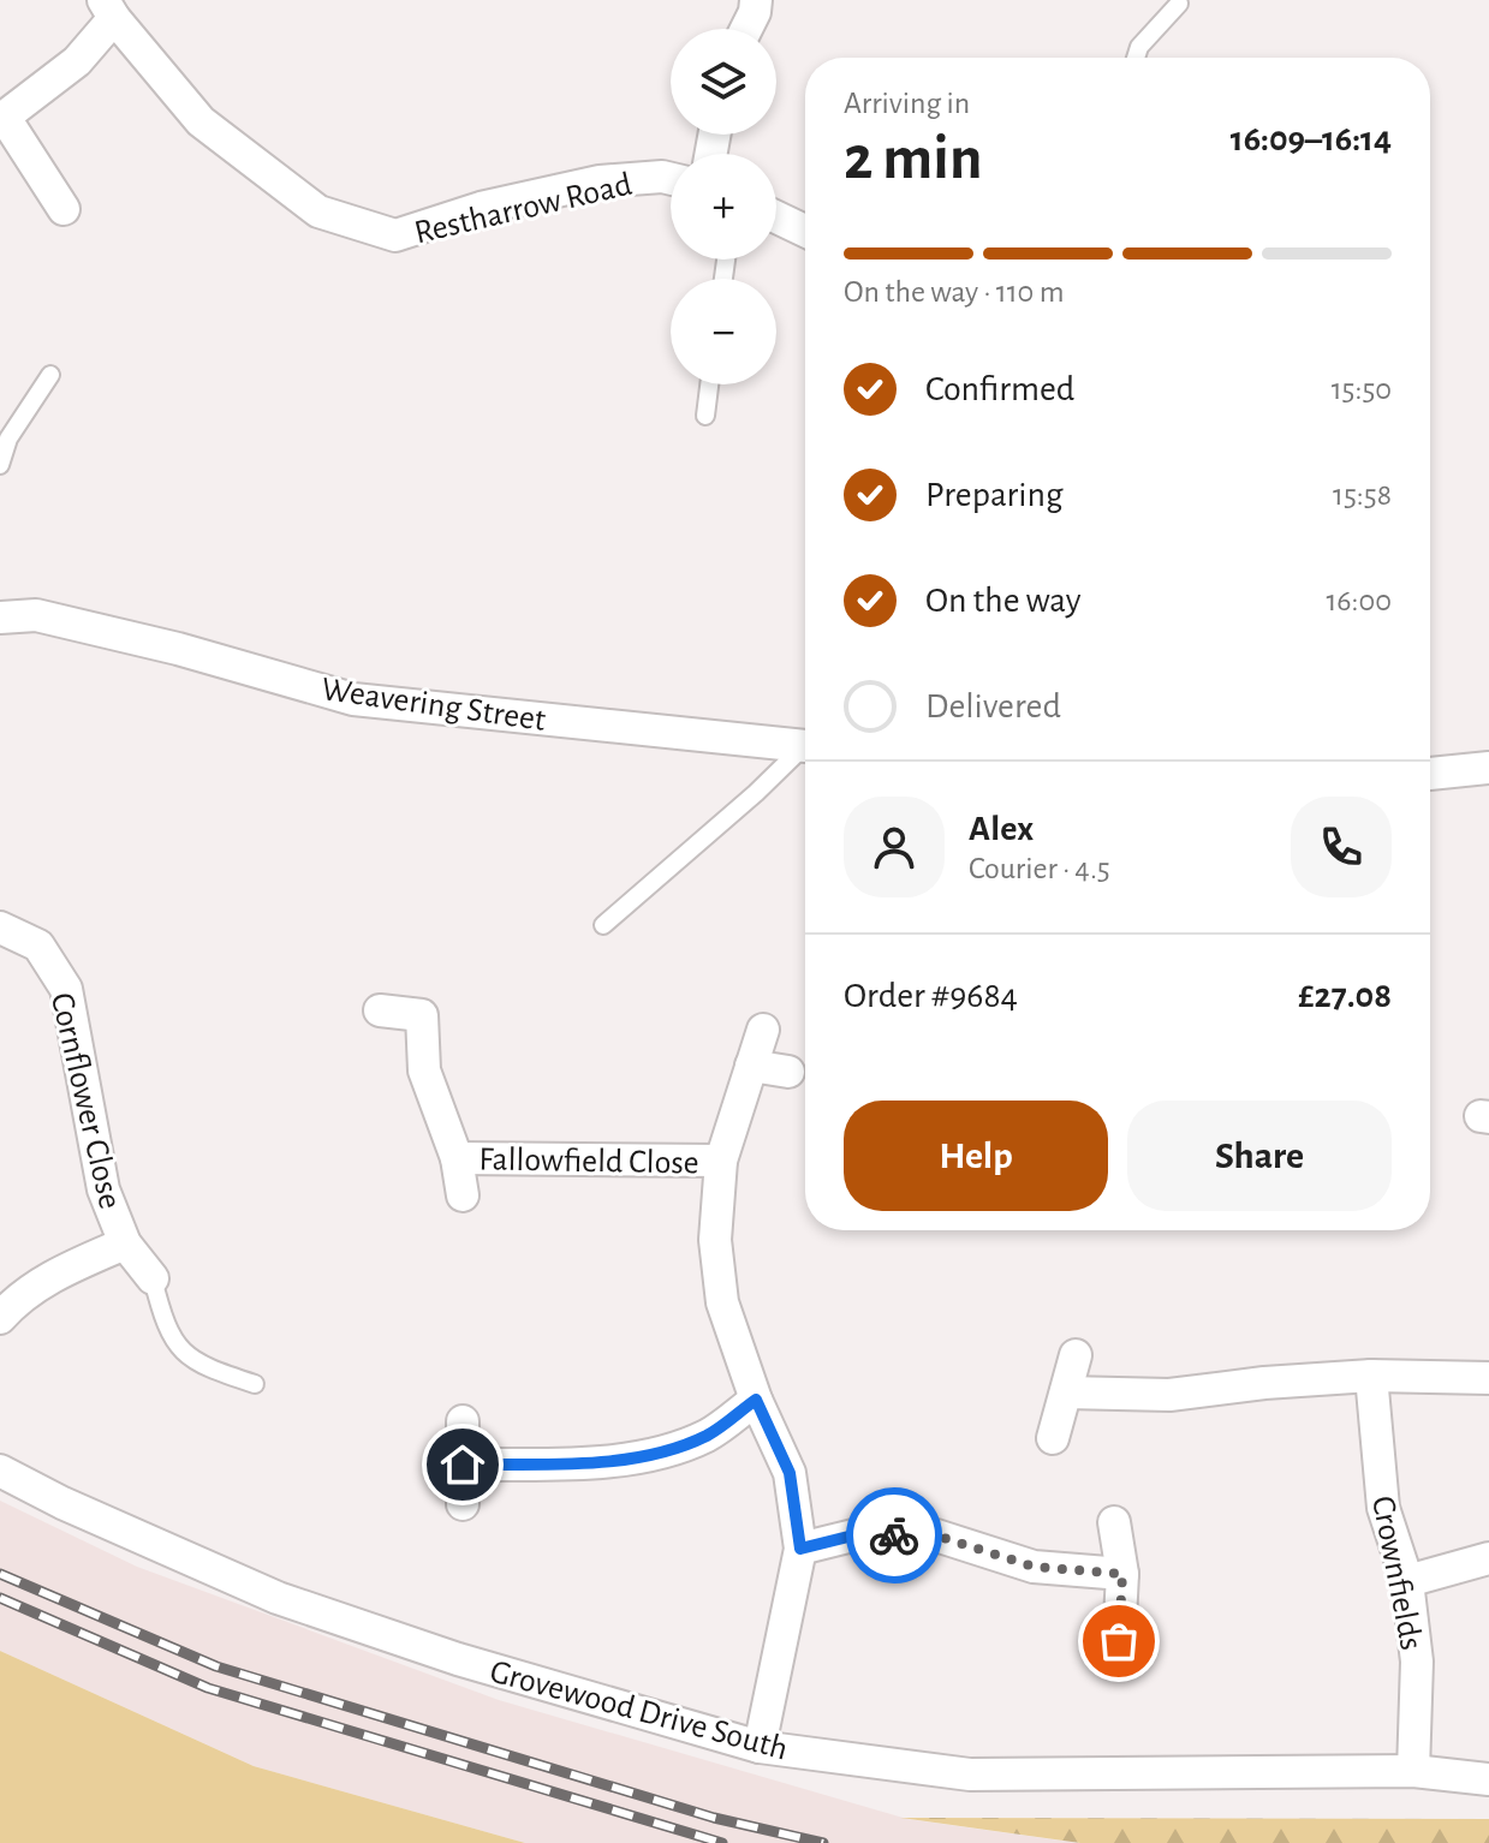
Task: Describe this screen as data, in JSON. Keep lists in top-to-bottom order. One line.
{"streets":{"street":["Restharrow Road","Weavering Street","Cornflower Close","Fallowfield Close","Crownfields","Grovewood Drive South"]},"crossings":[["Crownfields","Grovewood Drive South"]],"page":{"map_buttons":["+","−"],"heading":["2 min","Arriving in","16:09–16:14"],"panel":["Alex","Courier · 4.5","Order #9684","£27.08"],"bar":"On the way · 110 m","list":[["Confirmed","15:50"],["Preparing","15:58"],["On the way","16:00"],"Delivered"],"buttons":["Help","Share"]}}
